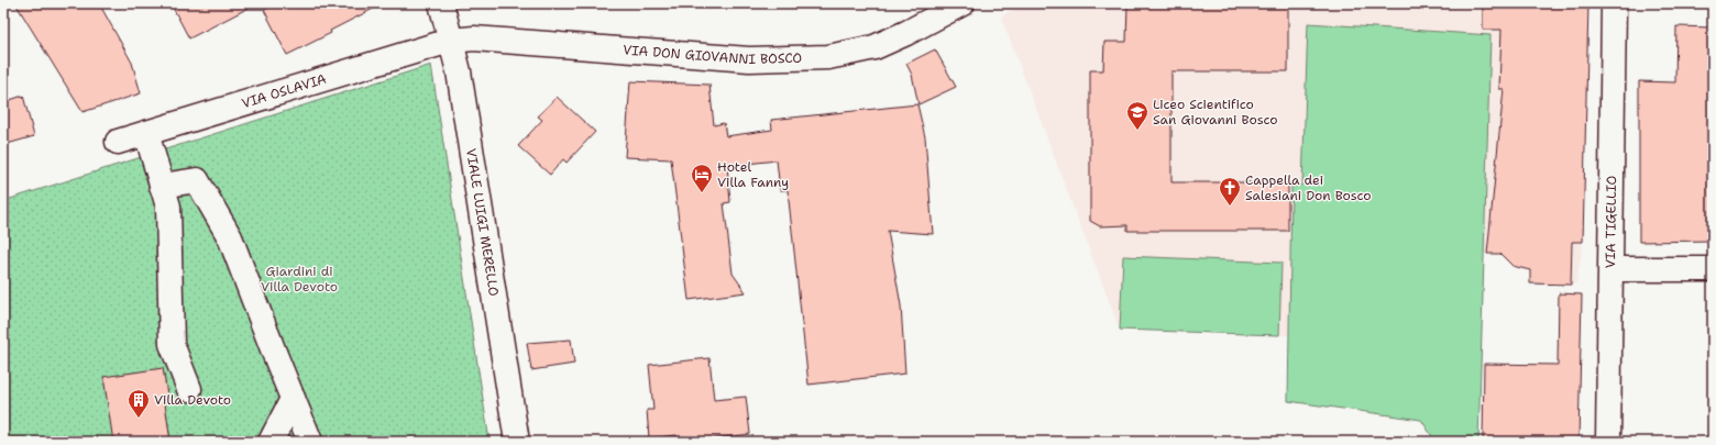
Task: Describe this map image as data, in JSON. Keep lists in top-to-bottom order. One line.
{"streets":{"street":["VIA DON GIOVANNI BOSCO","VIA OSLAVIA","VIALE LUIGI MERELLO","VIA TIGELLIO"]},"crossings":[["VIA DON GIOVANNI BOSCO","VIA OSLAVIA"],["VIA DON GIOVANNI BOSCO","VIALE LUIGI MERELLO"],["VIA OSLAVIA","VIALE LUIGI MERELLO"]],"parks":["Giardini di Villa Devoto"],"places":{"school or university":["Liceo Scientifico San Giovanni Bosco"],"hotel":["Hotel Villa Fanny"],"church":["Cappella dei Salesiani Don Bosco"],"building":["Villa Devoto"]}}
